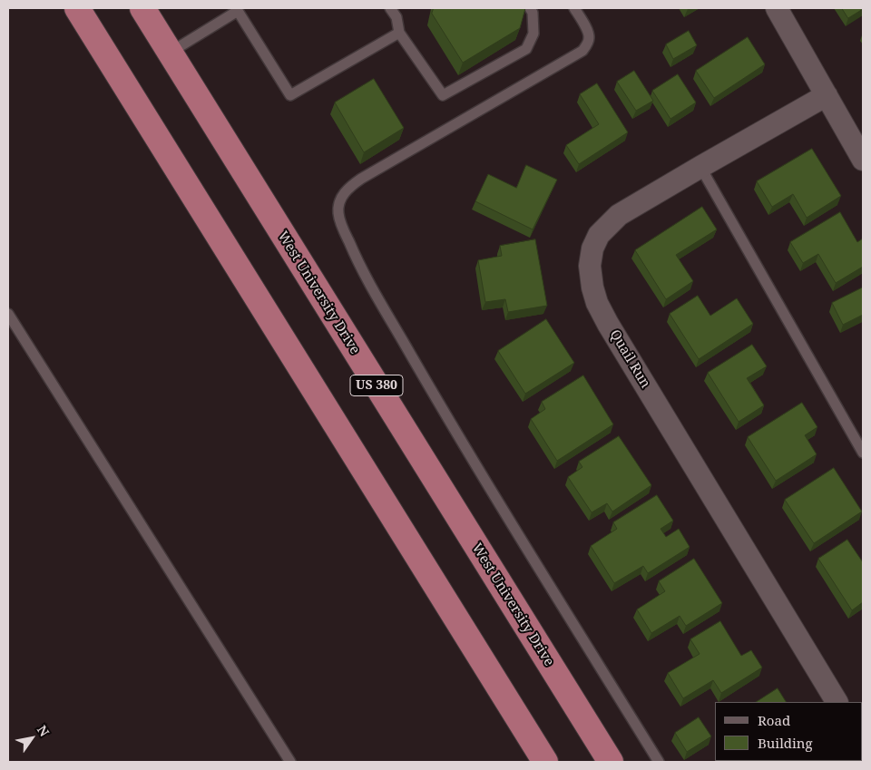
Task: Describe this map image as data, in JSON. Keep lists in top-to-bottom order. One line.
{"streets":{"highway":["West University Drive","US 380"],"street":["Quail Run"]},"legend":["Road","Building"],"north":"top right"}
